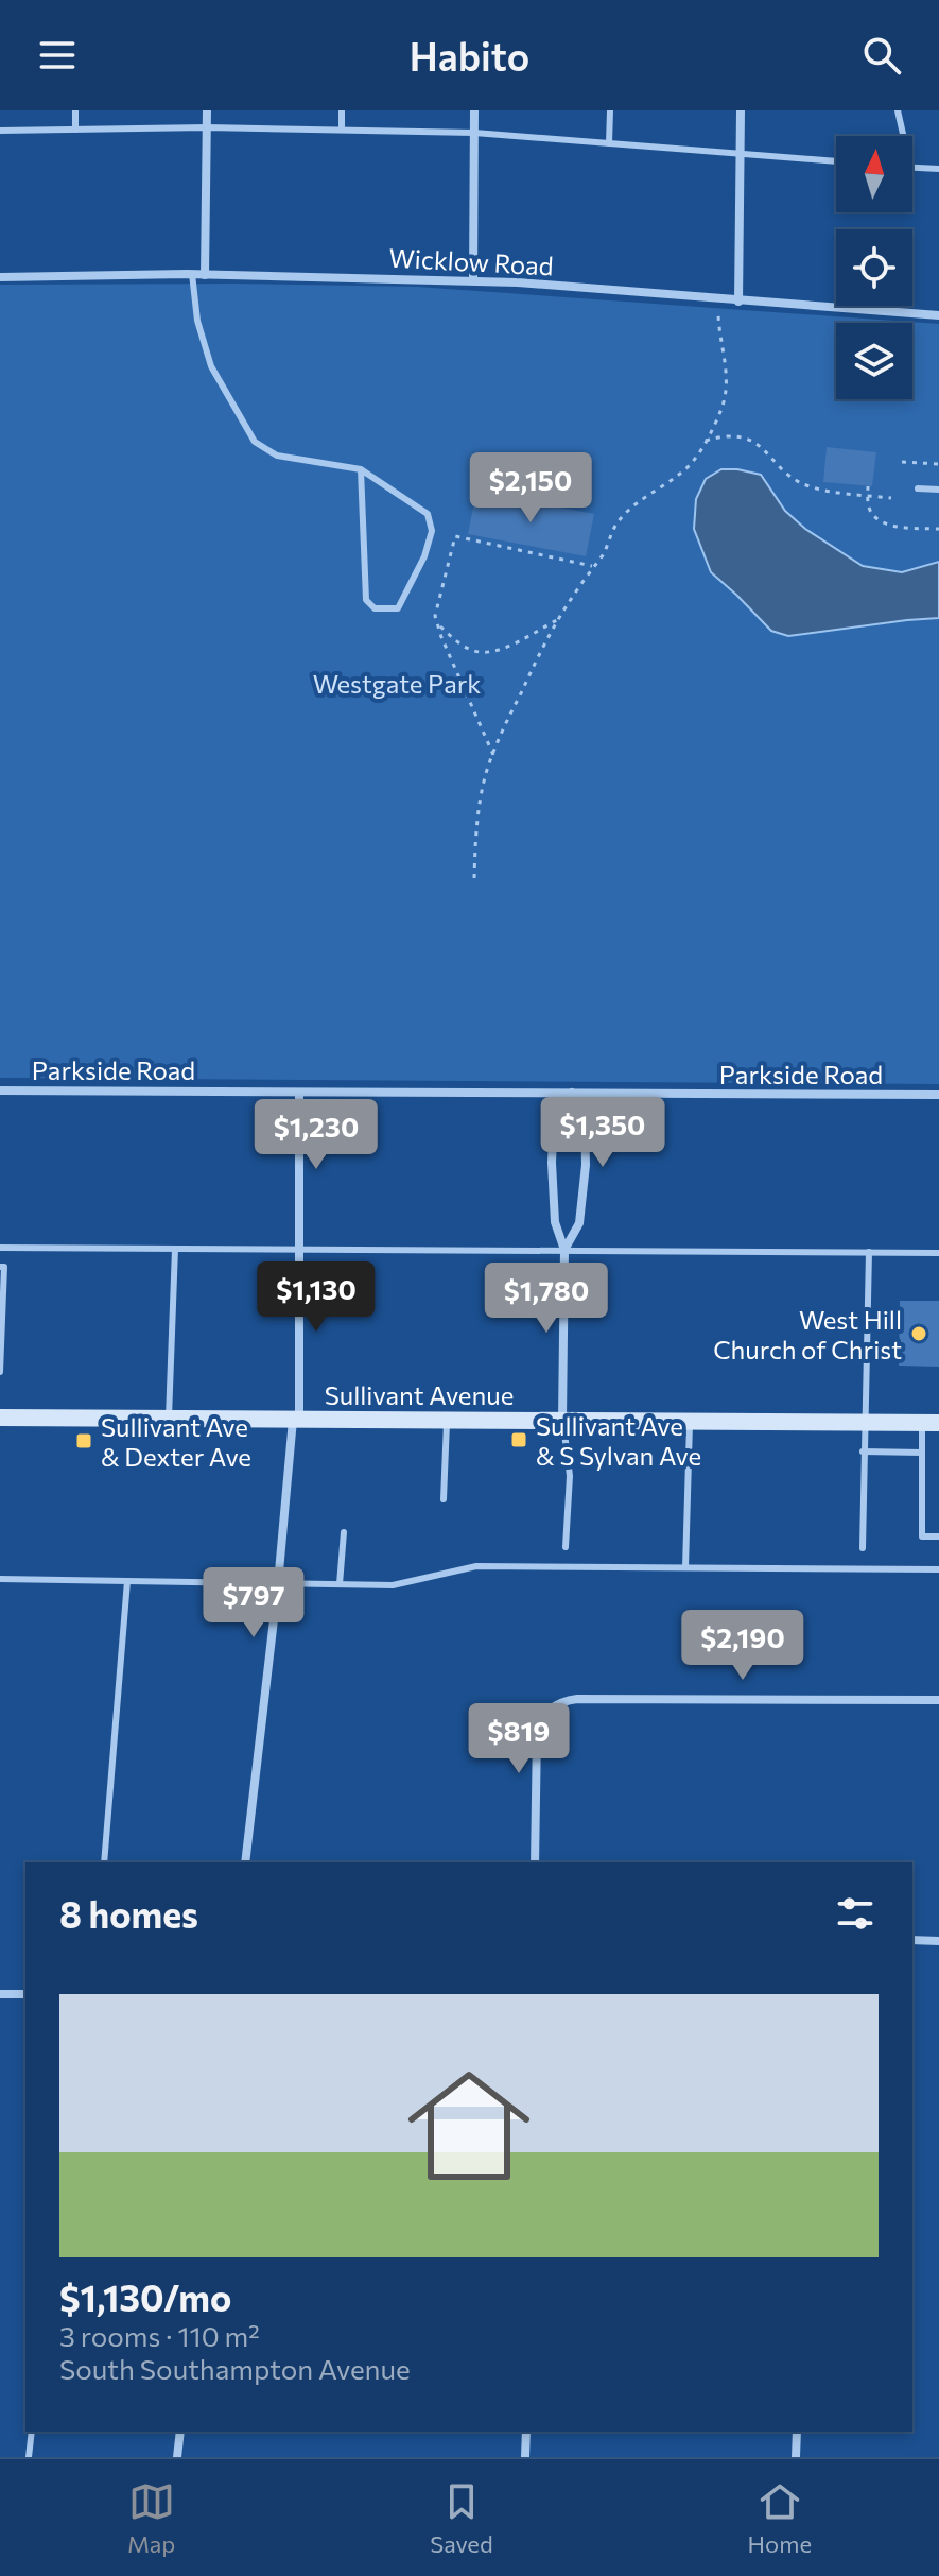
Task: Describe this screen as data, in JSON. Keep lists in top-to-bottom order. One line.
{"streets":{"main road":["Sullivant Avenue"],"street":["Wicklow Road","Parkside Road"]},"parks":["Westgate Park"],"places":{"other":["West Hill Church of Christ"],"transit":["Sullivant Ave & S Sylvan Ave","Sullivant Ave & Dexter Ave"]},"north":"top","page":{"header":"Habito","price":["$2,150","$1,350","$1,230","$1,130","$1,780","$797","$2,190","$819"],"heading":"8 homes","list":[{"name":"$1,130/mo","note":"3 rooms · 110 m² · South Southampton Avenue"}],"tabs":["Map","Saved","Home"]}}
